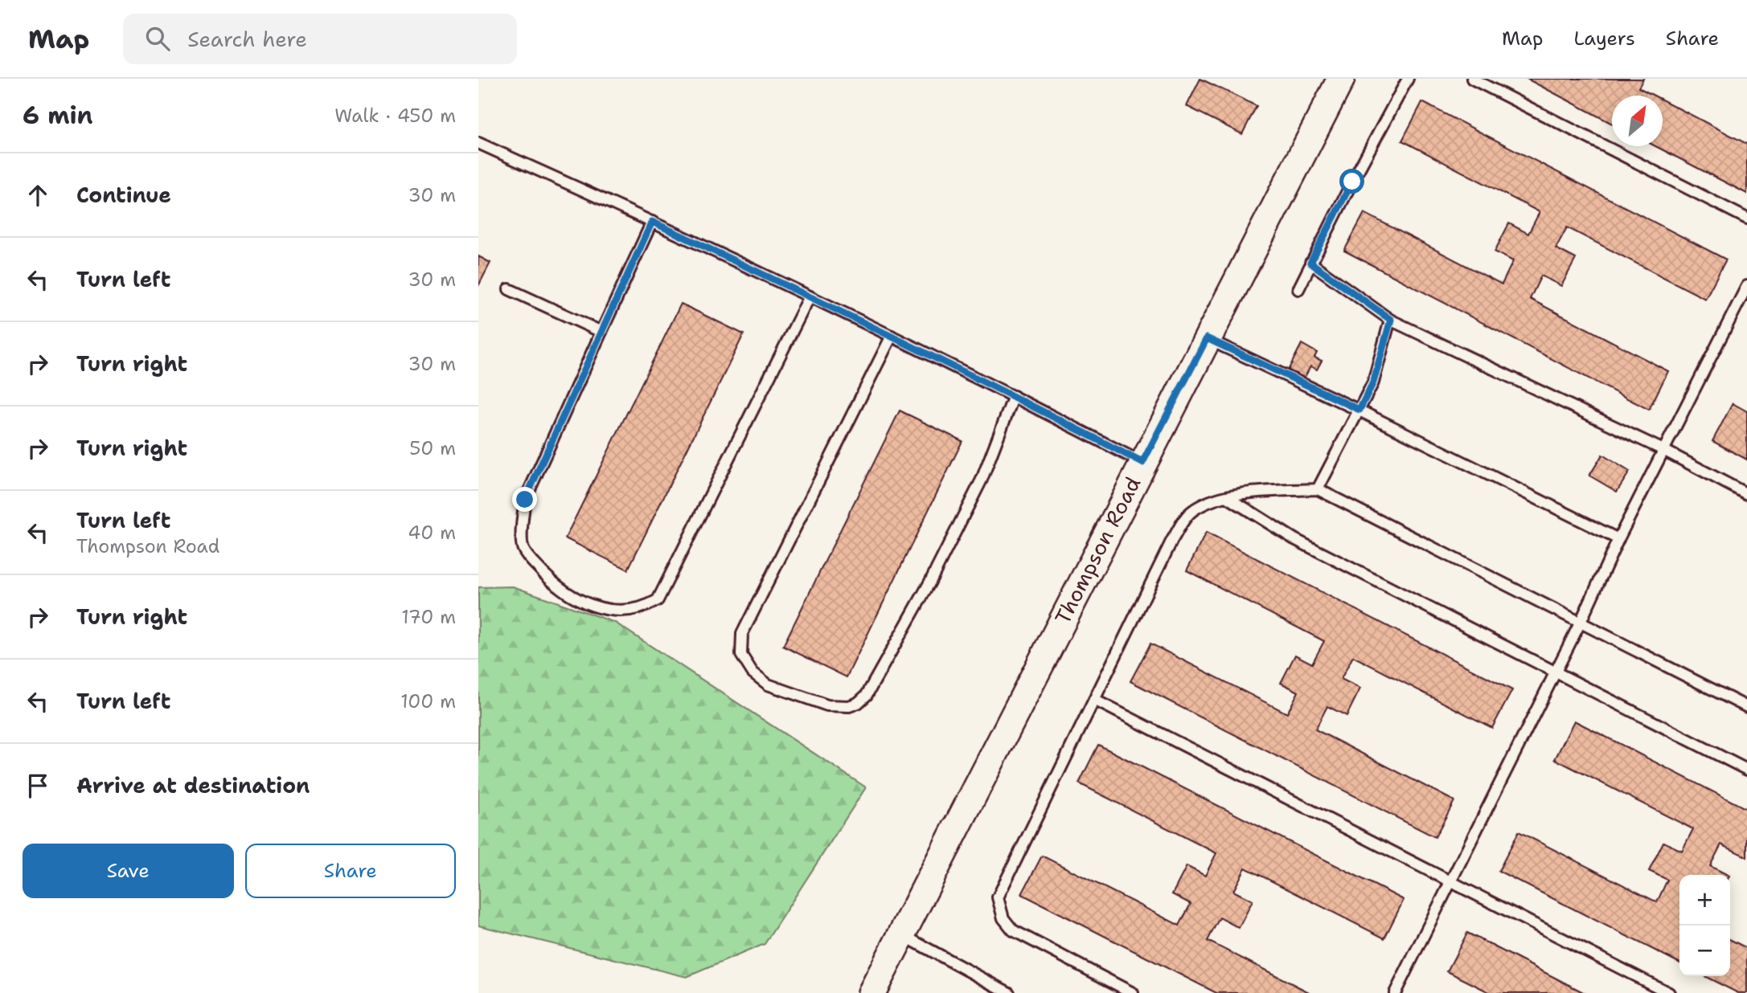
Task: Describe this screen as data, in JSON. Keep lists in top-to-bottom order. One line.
{"streets":{"main road":["Thompson Road"]},"north":"top right","page":{"header":"Map","search":"Search here","nav":["Map","Layers","Share"],"heading":["6 min","Walk · 450 m"],"list":[["Continue","30 m"],["Turn left","30 m"],["Turn right","30 m"],["Turn right","50 m"],["Turn left","Thompson Road","40 m"],["Turn right","170 m"],["Turn left","100 m"],"Arrive at destination"],"buttons":["Save","Share"],"map_buttons":["+","−"]}}
